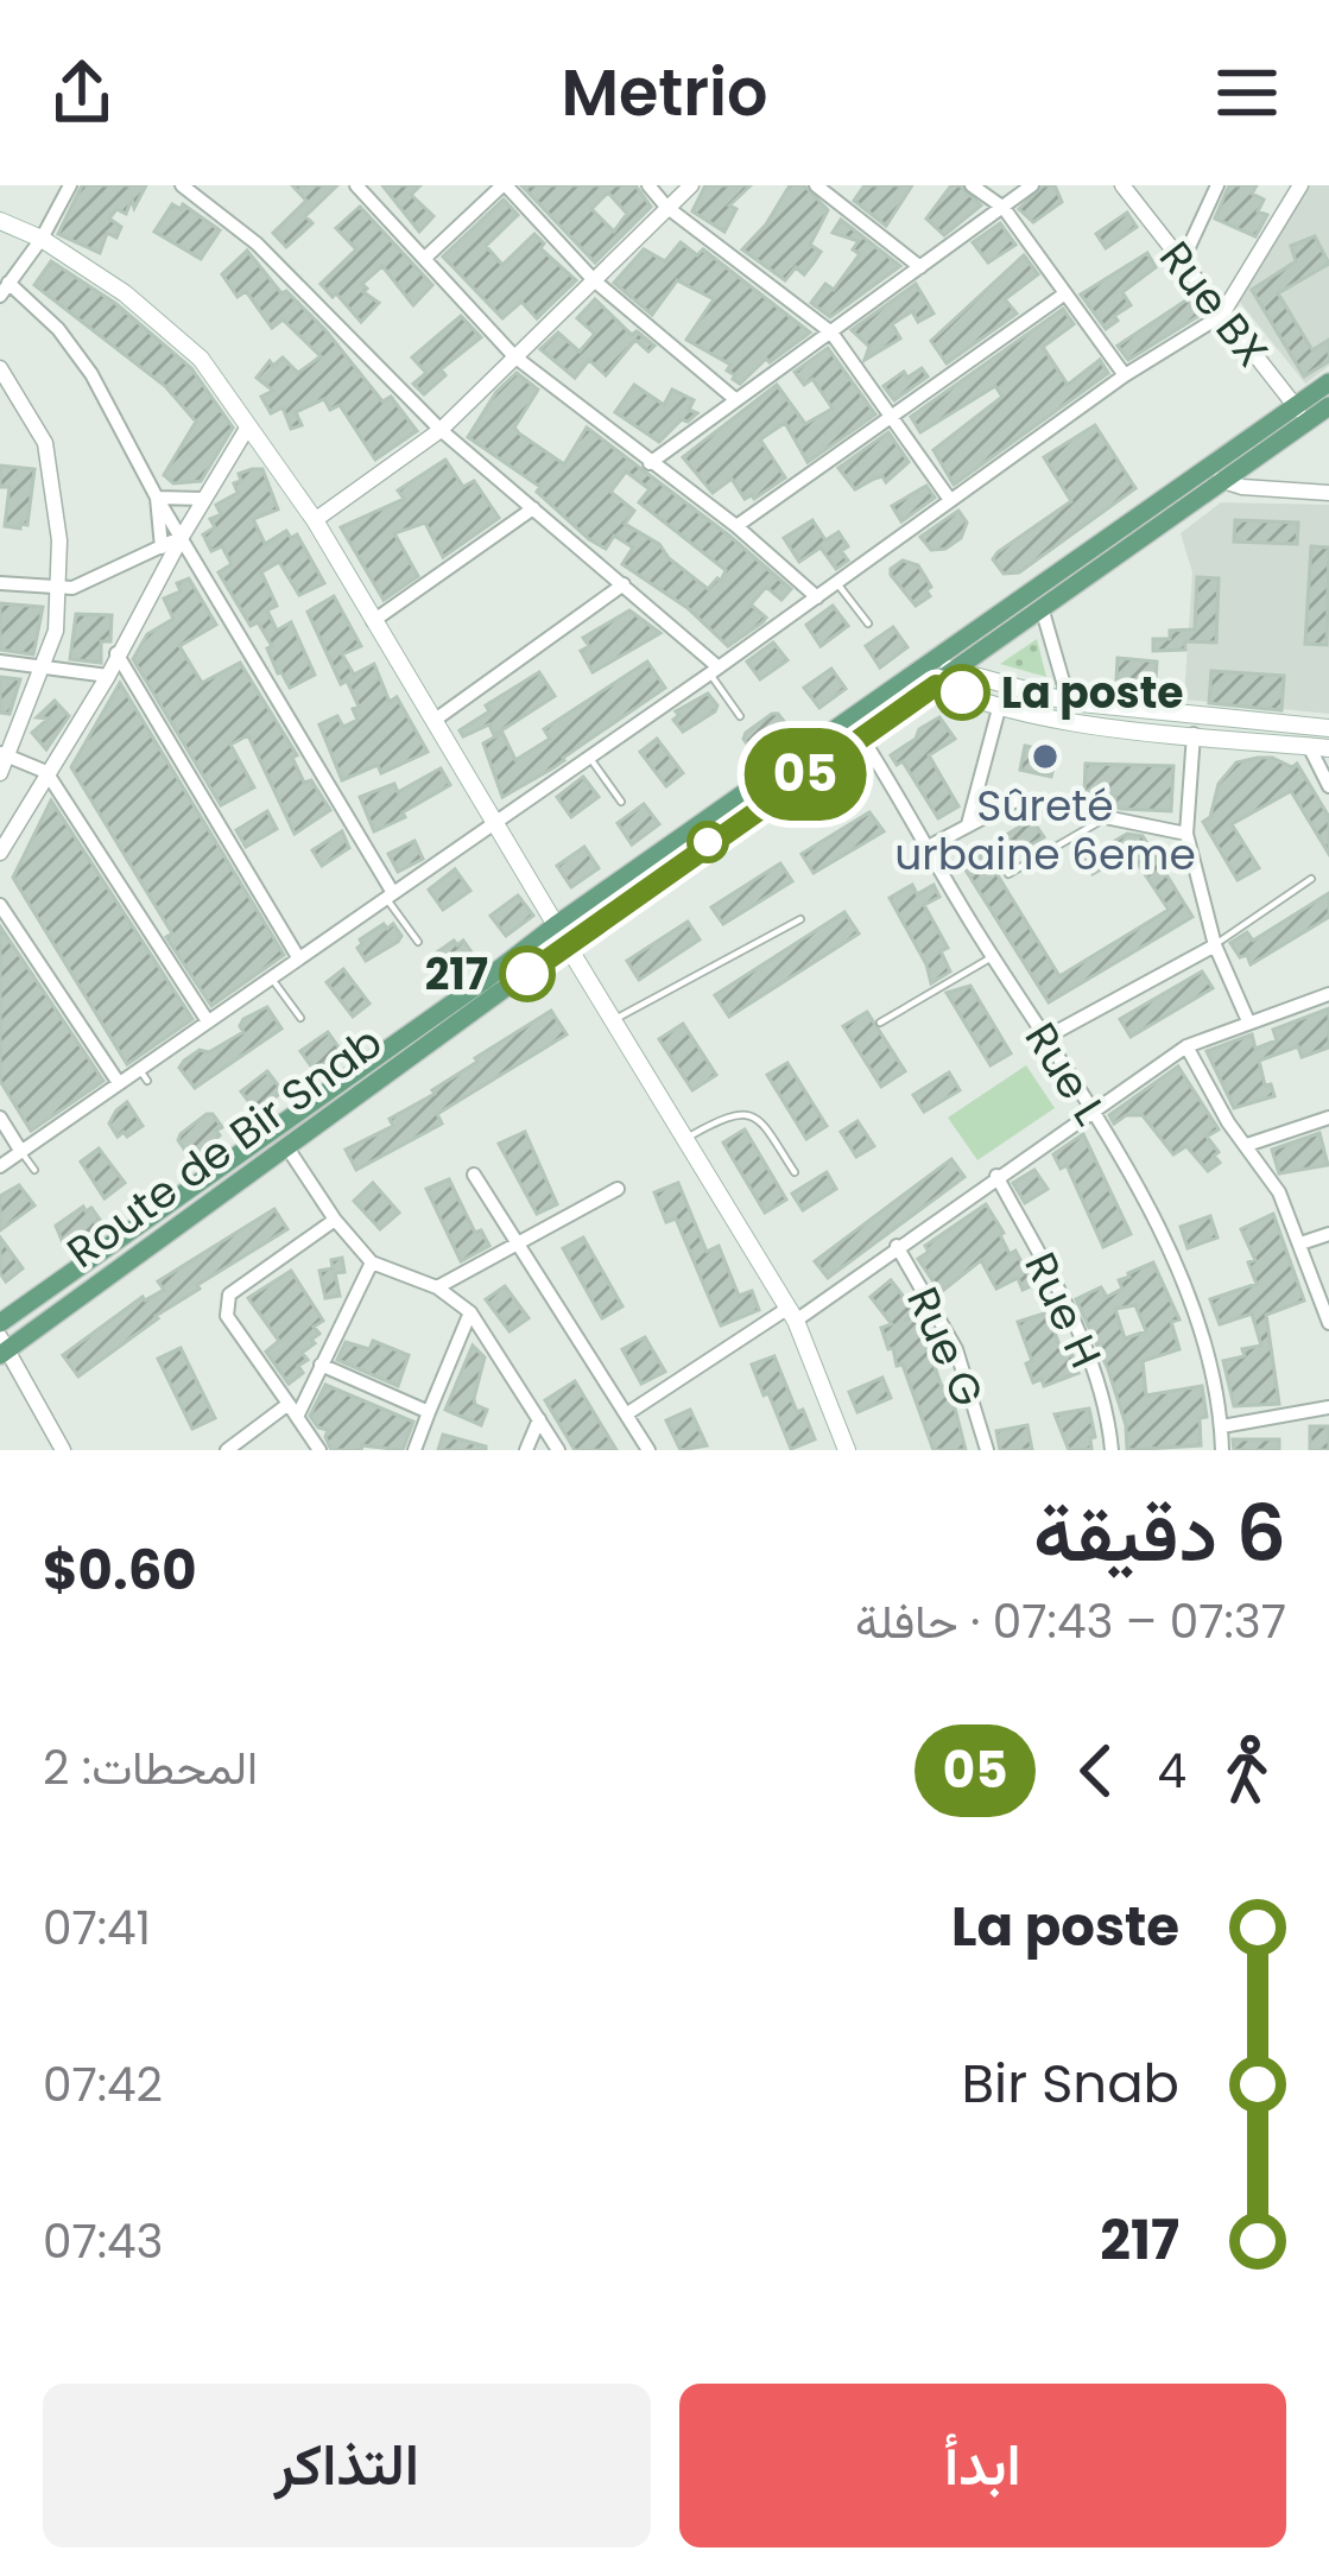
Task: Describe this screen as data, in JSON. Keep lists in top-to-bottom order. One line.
{"streets":{"main road":["Route de Bir Snab"],"street":["Rue BX","Rue L","Rue H","Rue G"]},"crossings":[["Rue BX","Route de Bir Snab"],["Rue L","Route de Bir Snab"]],"places":["La poste","Sûreté urbaine 6eme","217"],"lines":["bus line 05"],"page":{"header":"Metrio","on_map":"05","heading":["6 دقيقة","07:37 – 07:43 · حافلة","$0.60"],"legs":["4","05","المحطات: 2"],"list":[{"name":"La poste","value":"07:41"},{"name":"Bir Snab","value":"07:42"},{"name":"217","value":"07:43"}],"buttons":["ابدأ","التذاكر"]}}
